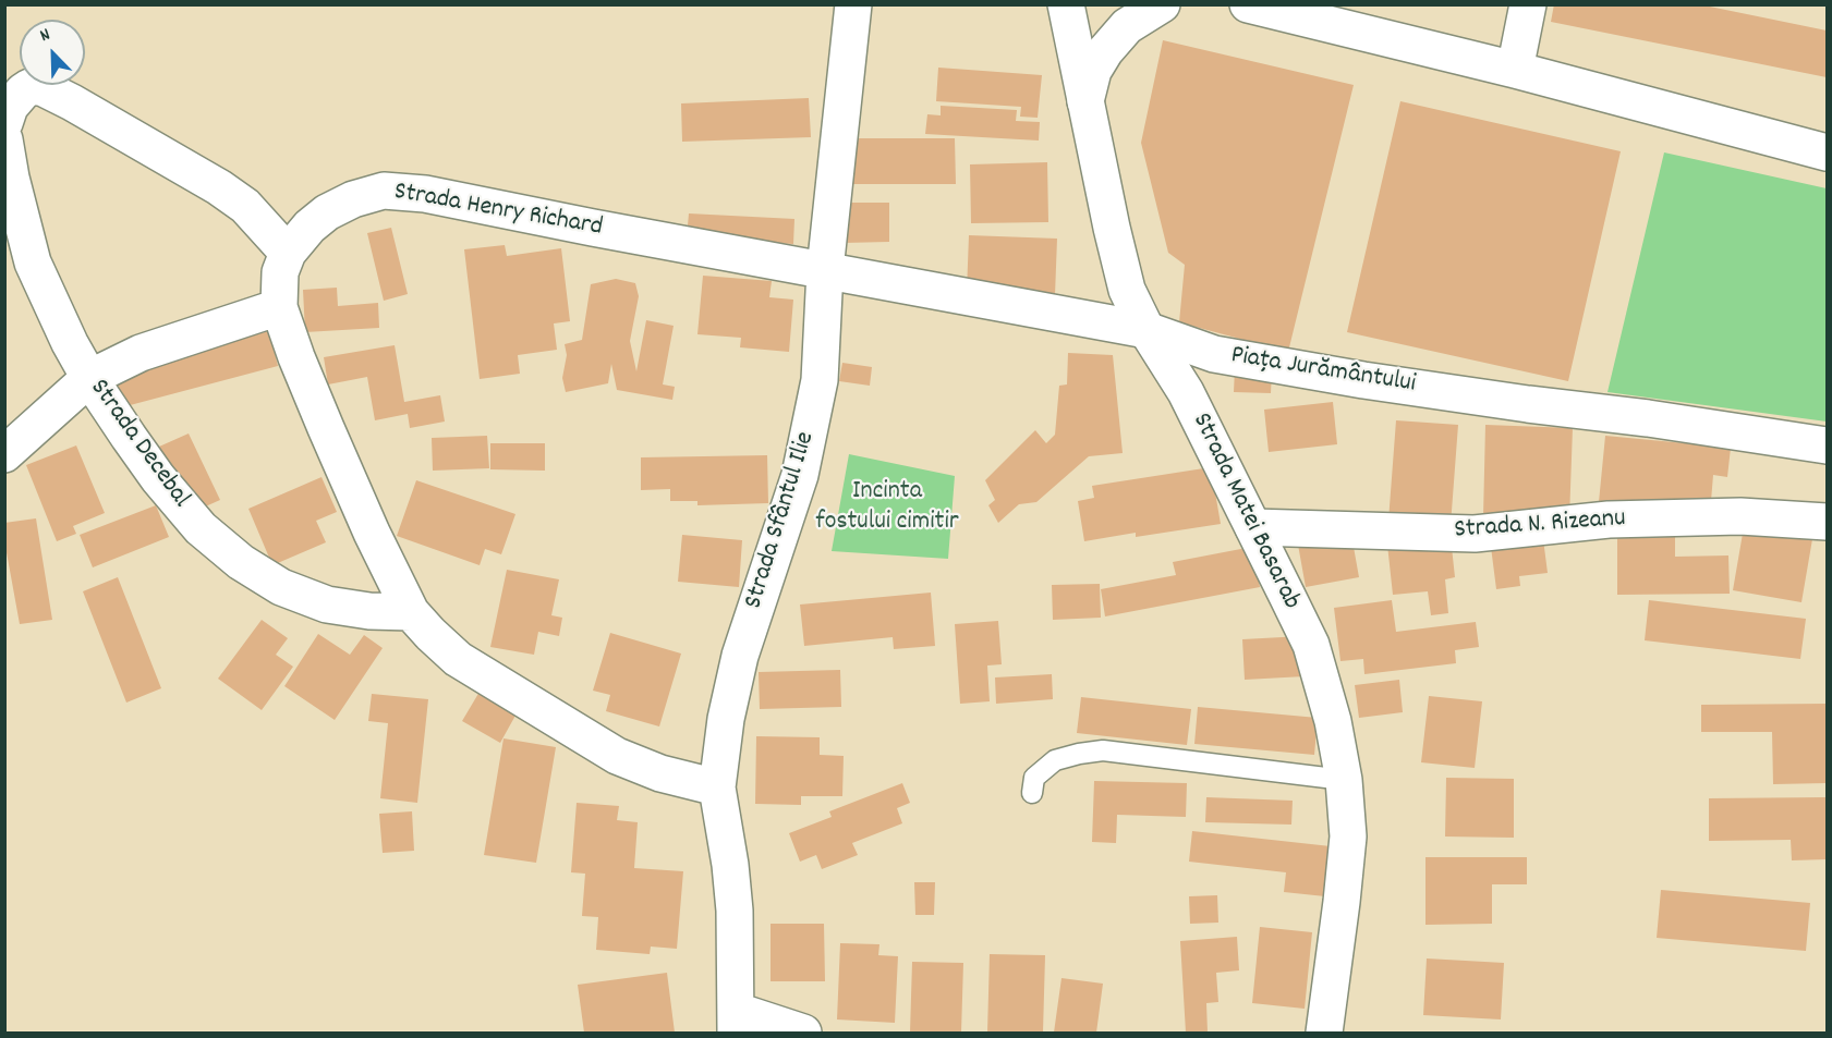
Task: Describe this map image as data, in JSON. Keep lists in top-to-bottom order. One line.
{"streets":{"street":["Strada Henry Richard","Piața Jurământului","Strada Decebal","Strada Matei Basarab","Strada Sfântul Ilie","Strada N. Rizeanu"]},"crossings":[["Strada Henry Richard","Piața Jurământului"],["Strada Henry Richard","Strada Sfântul Ilie"],["Piața Jurământului","Strada Matei Basarab"],["Piața Jurământului","Strada Sfântul Ilie"],["Strada Matei Basarab","Strada N. Rizeanu"]],"parks":["Incinta fostului cimitir"],"north":"top left"}
